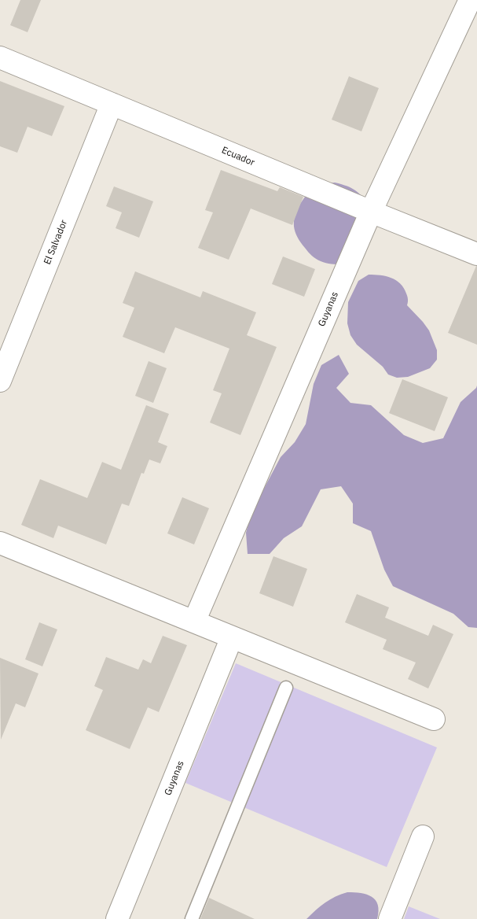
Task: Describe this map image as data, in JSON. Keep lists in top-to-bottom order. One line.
{"streets":{"street":["Ecuador","El Salvador","Guyanas"]},"crossings":[["Ecuador","El Salvador"],["Ecuador","Guyanas"]]}
